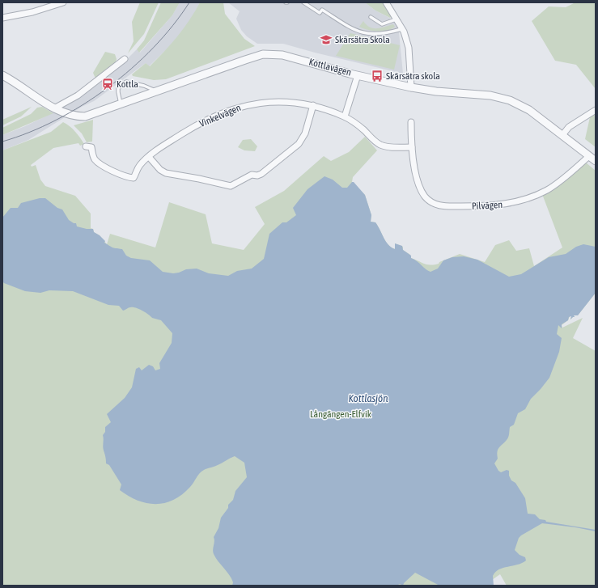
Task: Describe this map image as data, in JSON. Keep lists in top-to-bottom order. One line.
{"streets":{"street":["Kottlavägen","Vinkelvägen","Pilvägen"]},"crossings":[["Kottlavägen","Pilvägen"]],"water":["Kottlasjön"],"parks":["Långängen-Elfvik"],"places":{"school or university":["Skärsätra Skola"],"bus stop":["Skärsätra skola"],"station":["Kottla"]}}
